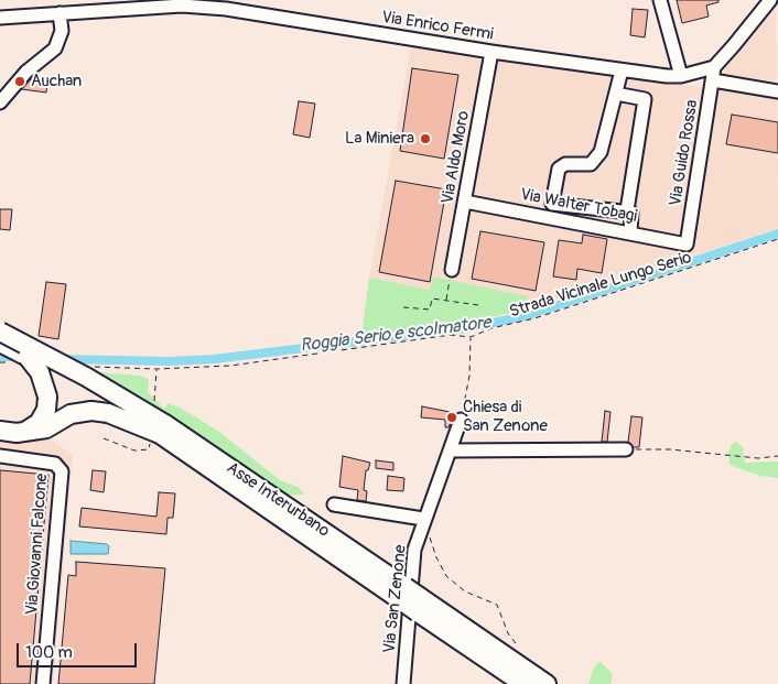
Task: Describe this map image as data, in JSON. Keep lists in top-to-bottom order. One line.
{"streets":{"highway":["Asse Interurbano"],"street":["Via Enrico Fermi","Via Guido Rossa","Via Aldo Moro","Via Walter Tobagi","Via Giovanni Falcone","Via San Zenone"],"path":["Strada Vicinale Lungo Serio"]},"crossings":[["Via Enrico Fermi","Via Guido Rossa"],["Via Enrico Fermi","Via Aldo Moro"],["Via Guido Rossa","Via Walter Tobagi"],["Via Aldo Moro","Via Walter Tobagi"]],"water":["Roggia Serio e scolmatore"],"places":["Auchan","La Miniera","Chiesa di San Zenone"],"scale_bar":"100 m"}
